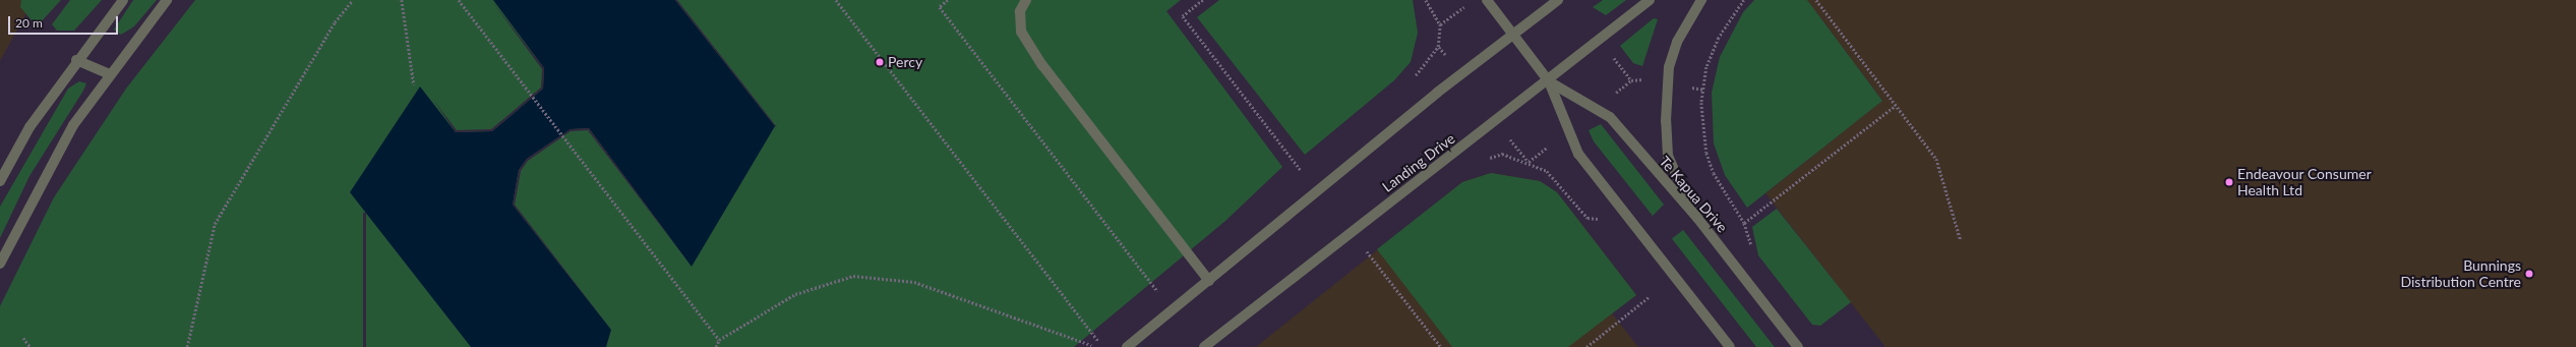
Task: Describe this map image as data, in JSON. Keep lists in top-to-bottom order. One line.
{"streets":{"street":["Landing Drive","Te Kapua Drive"]},"crossings":[["Landing Drive","Te Kapua Drive"]],"places":["Percy","Endeavour Consumer Health Ltd","Bunnings Distribution Centre"],"scale_bar":"20 m"}
